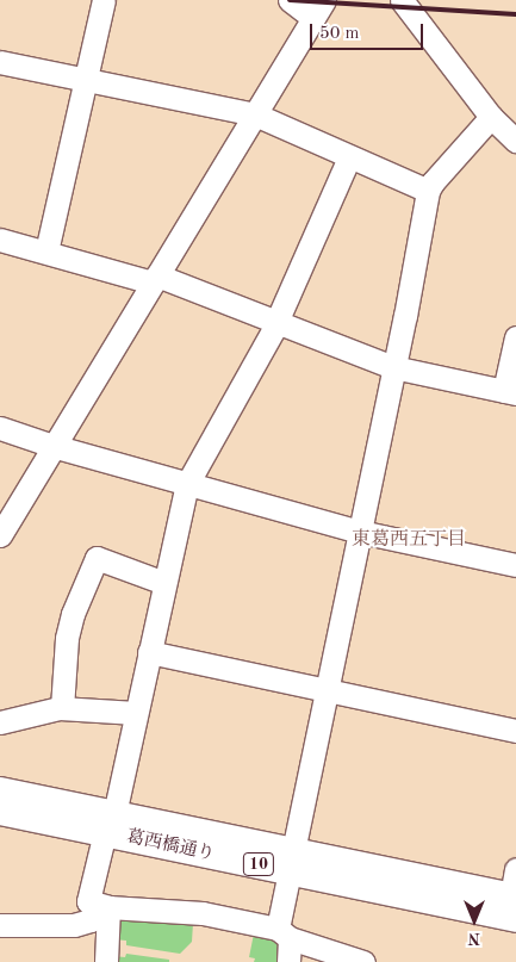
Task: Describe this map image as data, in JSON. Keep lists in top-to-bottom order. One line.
{"streets":{"main road":["葛西橋通り","10"]},"districts":["東葛西五丁目"],"scale_bar":"50 m","north":"bottom"}
